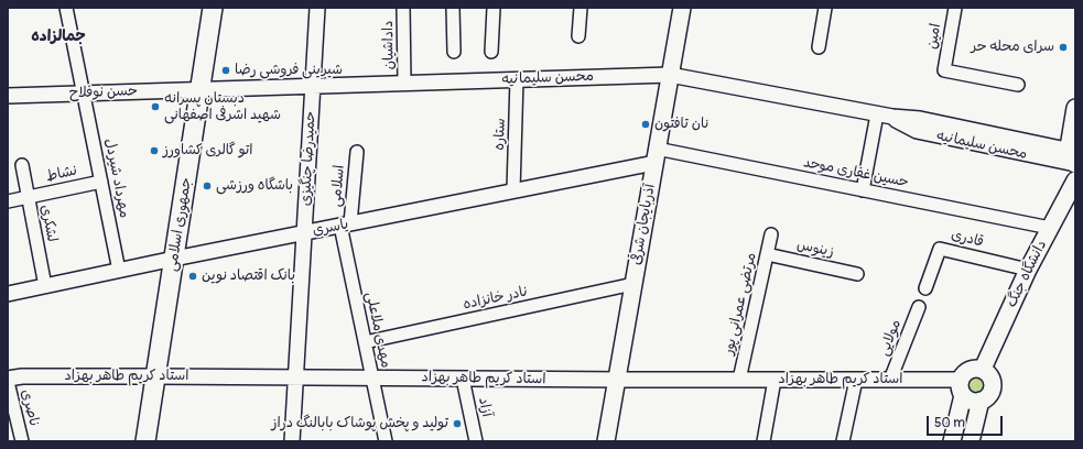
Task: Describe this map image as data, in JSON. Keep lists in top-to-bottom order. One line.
{"streets":{"main road":["جمهوری اسلامی","آذربایجان شرقی","دانشگاه جنگ"],"street":["امین","داداشیان","محسن سلیمانیه","حسن نوفلاح","ستاره","حمیدرضا چنگیزی","حسین غفاری موحد","نشاط","مهرداد شیردل","اسلامی","لشکری","یاسری","قادری","زینوس","نادر خانزاده","مرتضی عمرانی پور","مهدی ملاعلی","مولایی","استاد کریم طاهر بهزاد","آزاد","ناصری"]},"crossings":[["داداشیان","محسن سلیمانیه"],["محسن سلیمانیه","حسن نوفلاح"],["محسن سلیمانیه","ستاره"],["محسن سلیمانیه","حمیدرضا چنگیزی"],["محسن سلیمانیه","جمهوری اسلامی"],["محسن سلیمانیه","آذربایجان شرقی"],["حسن نوفلاح","مهرداد شیردل"],["حسن نوفلاح","جمهوری اسلامی"],["ستاره","یاسری"],["حمیدرضا چنگیزی","یاسری"],["حمیدرضا چنگیزی","استاد کریم طاهر بهزاد"],["حسین غفاری موحد","آذربایجان شرقی"],["حسین غفاری موحد","یاسری"],["حسین غفاری موحد","دانشگاه جنگ"],["نشاط","مهرداد شیردل"],["نشاط","لشکری"],["مهرداد شیردل","یاسری"],["اسلامی","یاسری"],["اسلامی","مهدی ملاعلی"],["لشکری","یاسری"],["جمهوری اسلامی","یاسری"],["جمهوری اسلامی","استاد کریم طاهر بهزاد"],["آذربایجان شرقی","یاسری"],["آذربایجان شرقی","نادر خانزاده"],["آذربایجان شرقی","استاد کریم طاهر بهزاد"],["یاسری","مهدی ملاعلی"],["قادری","دانشگاه جنگ"],["زینوس","مرتضی عمرانی پور"],["دانشگاه جنگ","استاد کریم طاهر بهزاد"],["نادر خانزاده","مهدی ملاعلی"],["مرتضی عمرانی پور","استاد کریم طاهر بهزاد"],["مهدی ملاعلی","استاد کریم طاهر بهزاد"],["مولایی","استاد کریم طاهر بهزاد"],["استاد کریم طاهر بهزاد","آزاد"],["استاد کریم طاهر بهزاد","ناصری"]],"districts":["جمالزاده"],"places":["سرای محله حر","شیرینی فروشی رضا","دبستان پسرانه شهید اشرفی اصفهانی","نان تافتون","اتو گالری کشاورز","باشگاه ورزشی","بانک اقتصاد نوین","تولید و پخش پوشاک بابالنگ دراز"],"scale_bar":"50 m"}
